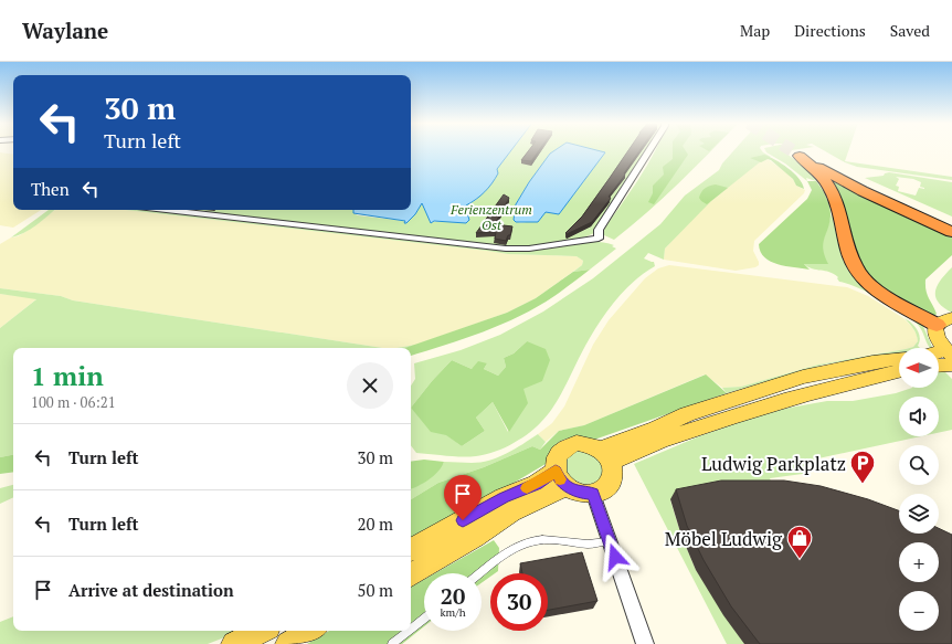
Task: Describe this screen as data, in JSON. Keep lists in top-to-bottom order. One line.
{"parks":["Ferienzentrum Ost"],"places":{"parking":["Ludwig Parkplatz"],"shop":["Möbel Ludwig"]},"north":"left","page":{"header":"Waylane","nav":["Map","Directions","Saved"],"turn":["30 m","Turn left"],"then":"Then","map_buttons":["+","−"],"heading":["1 min","100 m · 06:21"],"list":[{"name":"Turn left","value":"30 m"},{"name":"Turn left","value":"20 m"},{"name":"Arrive at destination","value":"50 m"}],"speed":"20 km/h","limit":"30"}}
